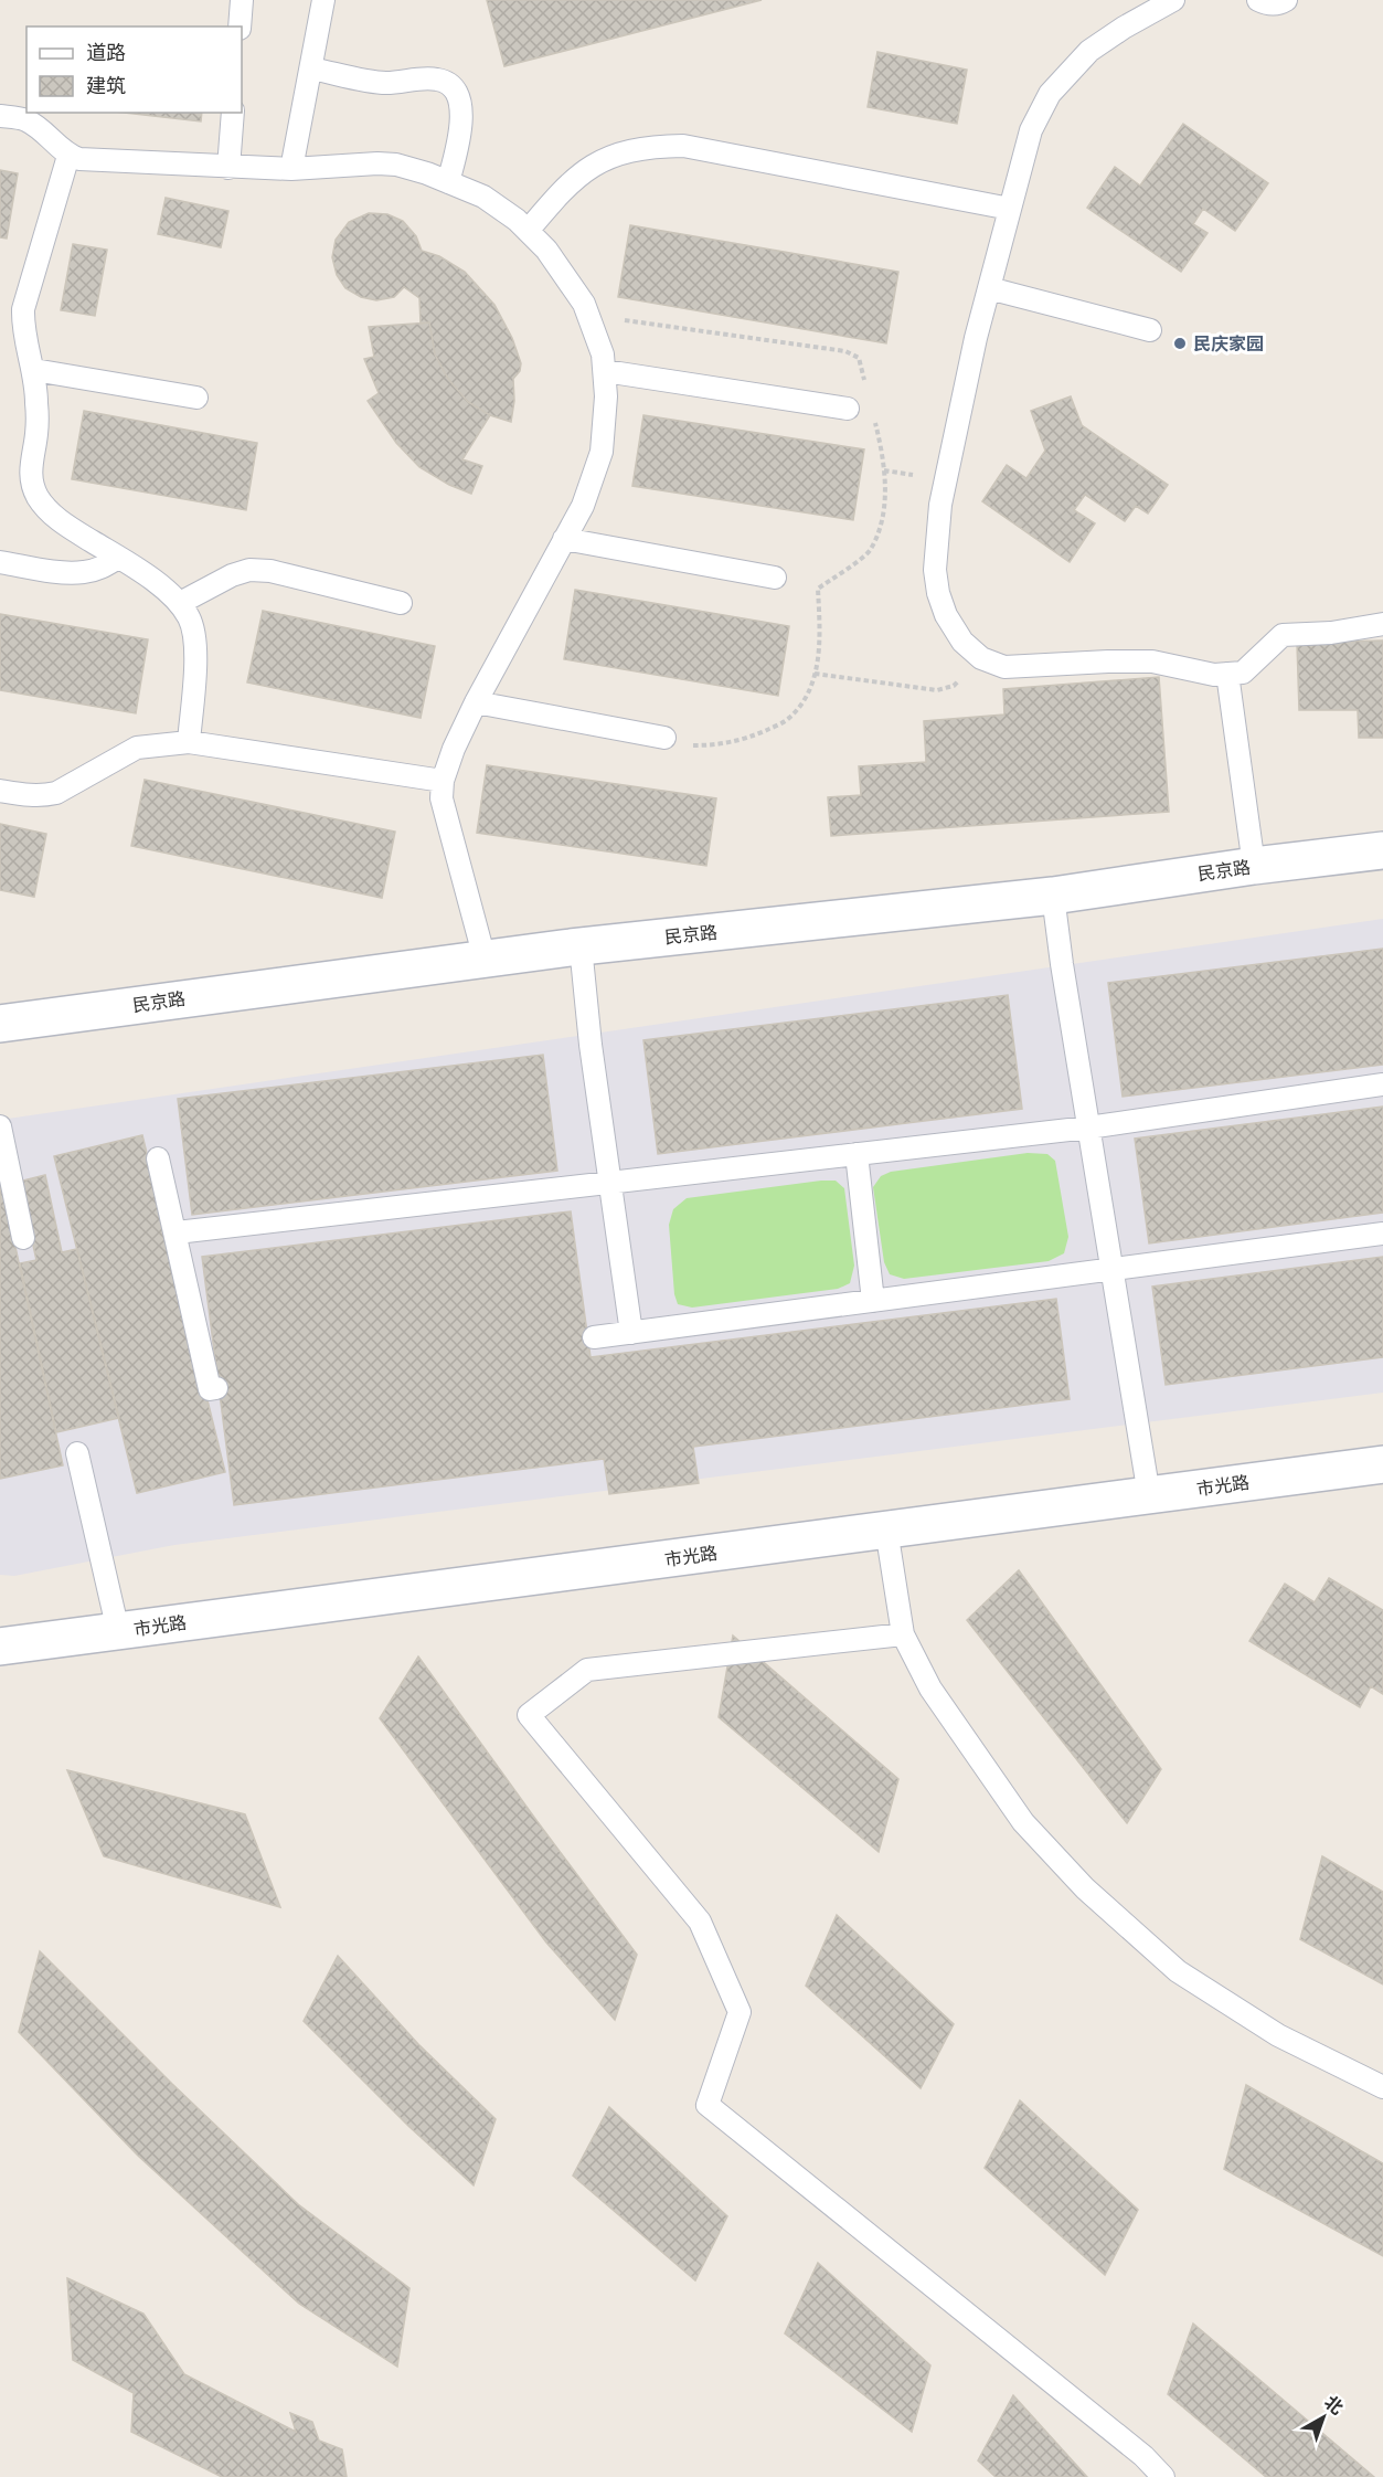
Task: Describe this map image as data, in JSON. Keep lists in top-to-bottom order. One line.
{"streets":{"street":["民京路","市光路"]},"places":["民庆家园"],"legend":["道路","建筑"],"north":"top right"}
